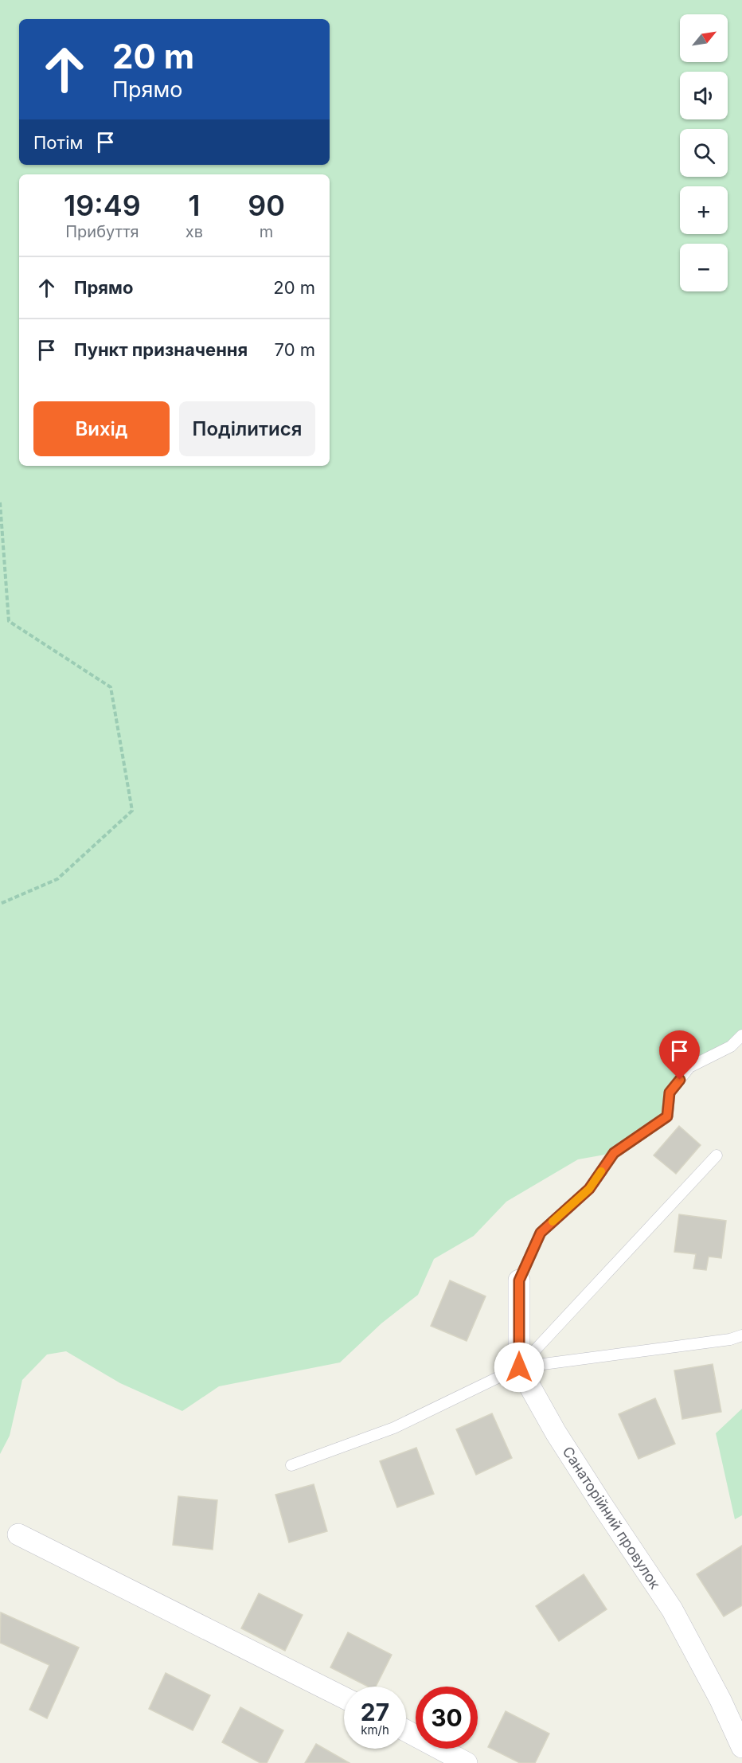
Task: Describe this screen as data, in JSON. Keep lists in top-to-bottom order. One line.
{"streets":{"street":["Санаторійний провулок"]},"north":"top right","page":{"map_buttons":["+","−"],"turn":["20 m","Прямо"],"then":"Потім","eta":["19:49","Прибуття","1","хв","90","m"],"list":[{"name":"Прямо","value":"20 m"},{"name":"Пункт призначення","value":"70 m"}],"buttons":["Вихід","Поділитися"],"speed":"27 km/h","limit":"30"}}
